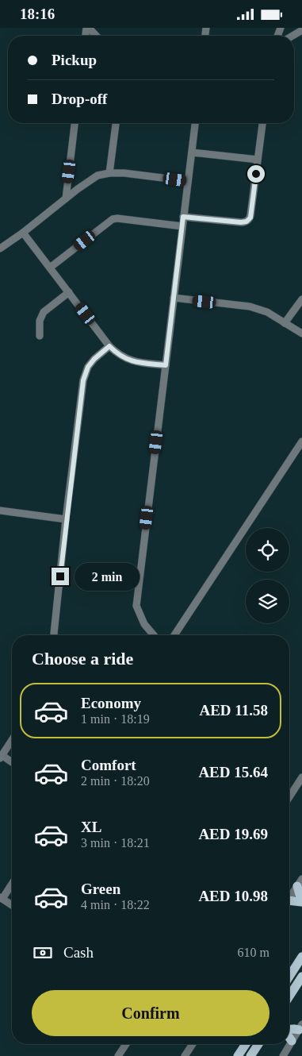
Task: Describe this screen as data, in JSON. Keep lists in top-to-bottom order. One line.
{"page":{"status":"18:16","banner":["Pickup","Drop-off"],"bubble":"2 min","heading":"Choose a ride","list":[{"name":"Economy","note":"1 min · 18:19","value":"AED 11.58"},{"name":"Comfort","note":"2 min · 18:20","value":"AED 15.64"},{"name":"XL","note":"3 min · 18:21","value":"AED 19.69"},{"name":"Green","note":"4 min · 18:22","value":"AED 10.98"}],"pay":["Cash","610 m"],"buttons":"Confirm"}}
